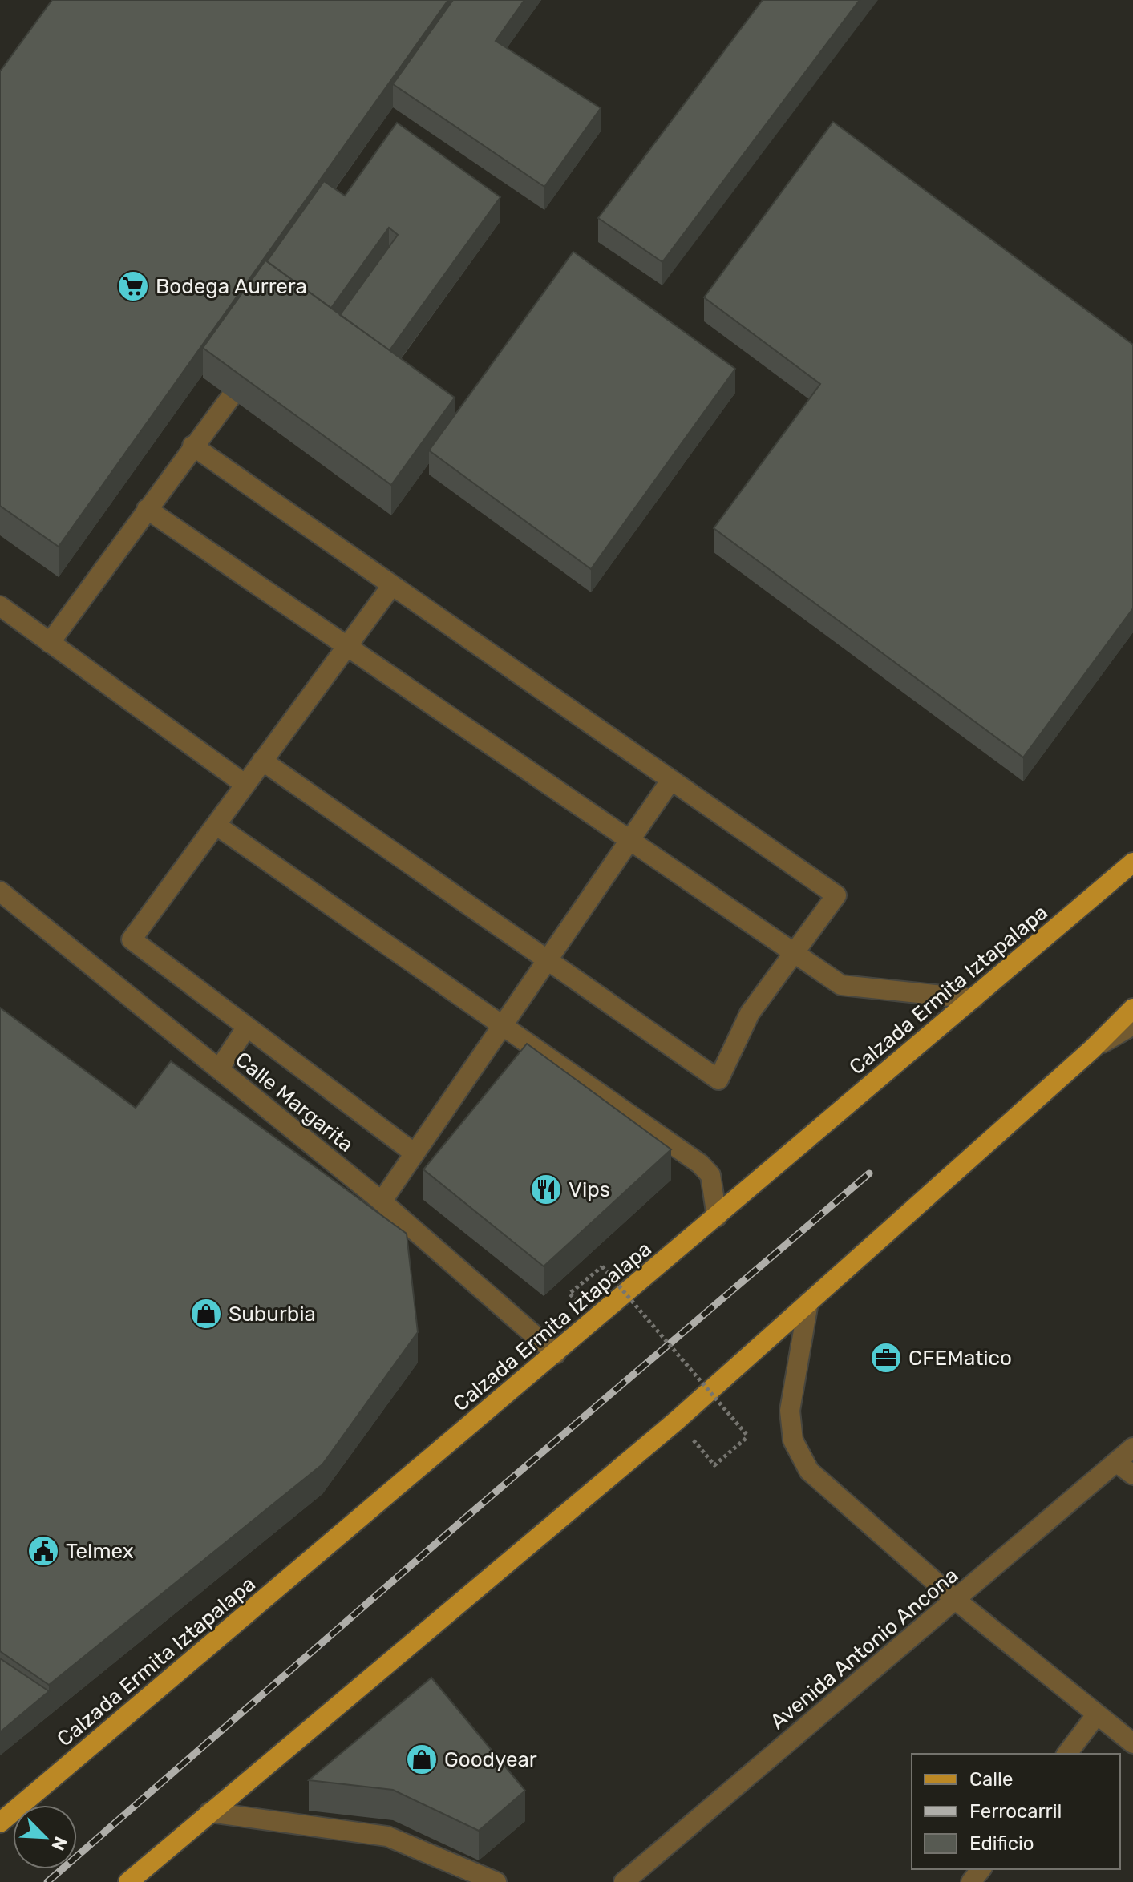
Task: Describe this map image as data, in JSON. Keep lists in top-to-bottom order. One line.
{"streets":{"main road":["Calzada Ermita Iztapalapa"],"street":["Calle Margarita","Avenida Antonio Ancona"]},"crossings":[["Calzada Ermita Iztapalapa","Calle Margarita"]],"places":{"supermarket":["Bodega Aurrera"],"restaurant":["Vips"],"shop":["Suburbia","Goodyear"],"office":["CFEMatico"],"public building":["Telmex"]},"legend":["Calle","Ferrocarril","Edificio"],"north":"bottom right"}
